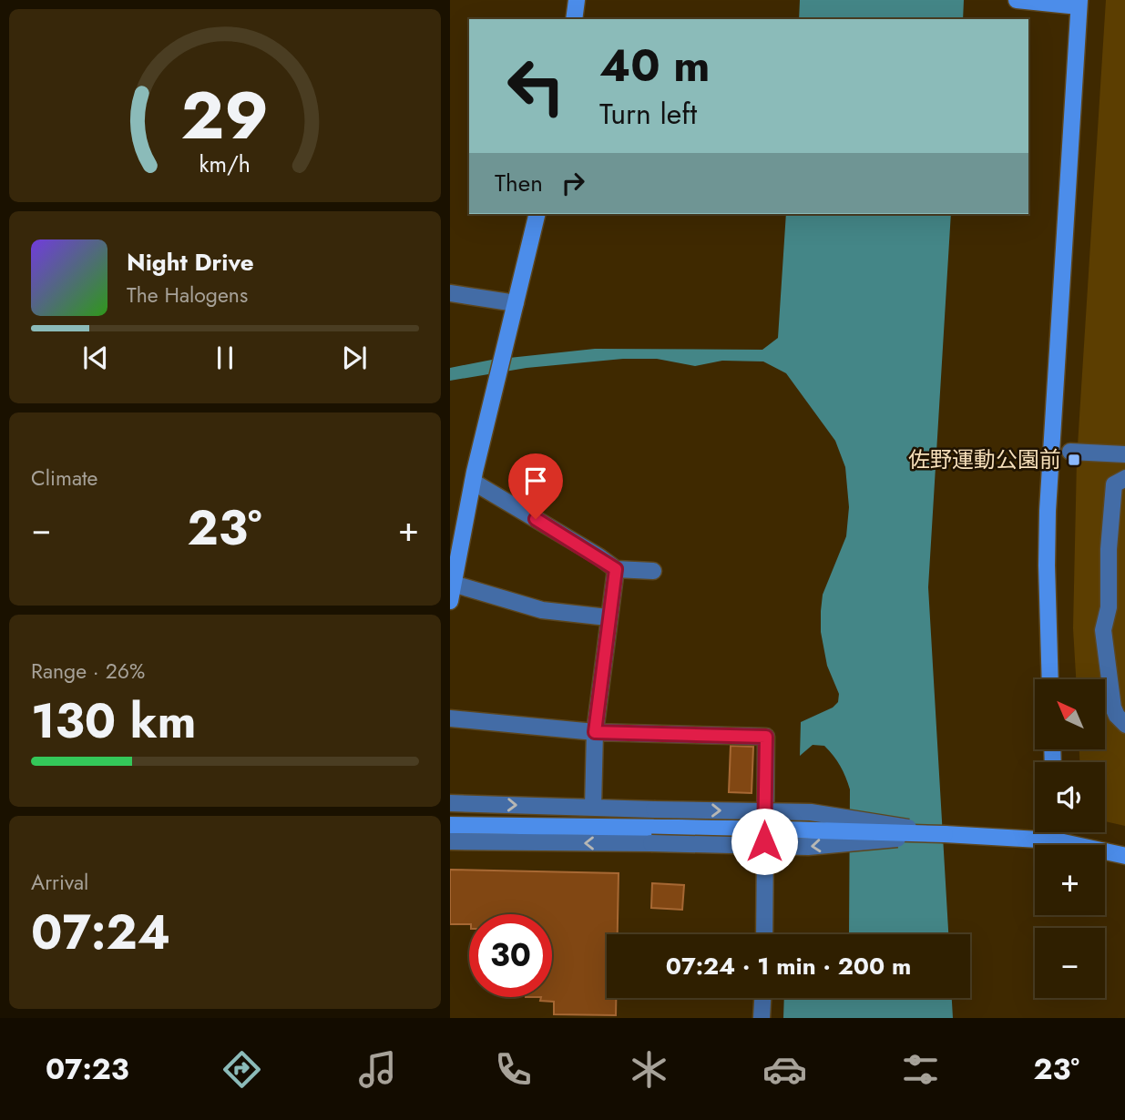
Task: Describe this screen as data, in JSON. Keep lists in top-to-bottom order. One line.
{"places":{"transit":["佐野運動公園前"]},"north":"top left","page":{"turn":["40 m","Turn left"],"then":"Then","song":["Night Drive","The Halogens"],"tile":["Climate",["Range · 26%","130 km"],["Arrival","07:24"]],"heat":["−","23°","+"],"map_buttons":["+","−"],"limit":"30","trip":"07:24 · 1 min · 200 m","tabs":["07:23","23°"],"gauge":["29","km/h"]}}
